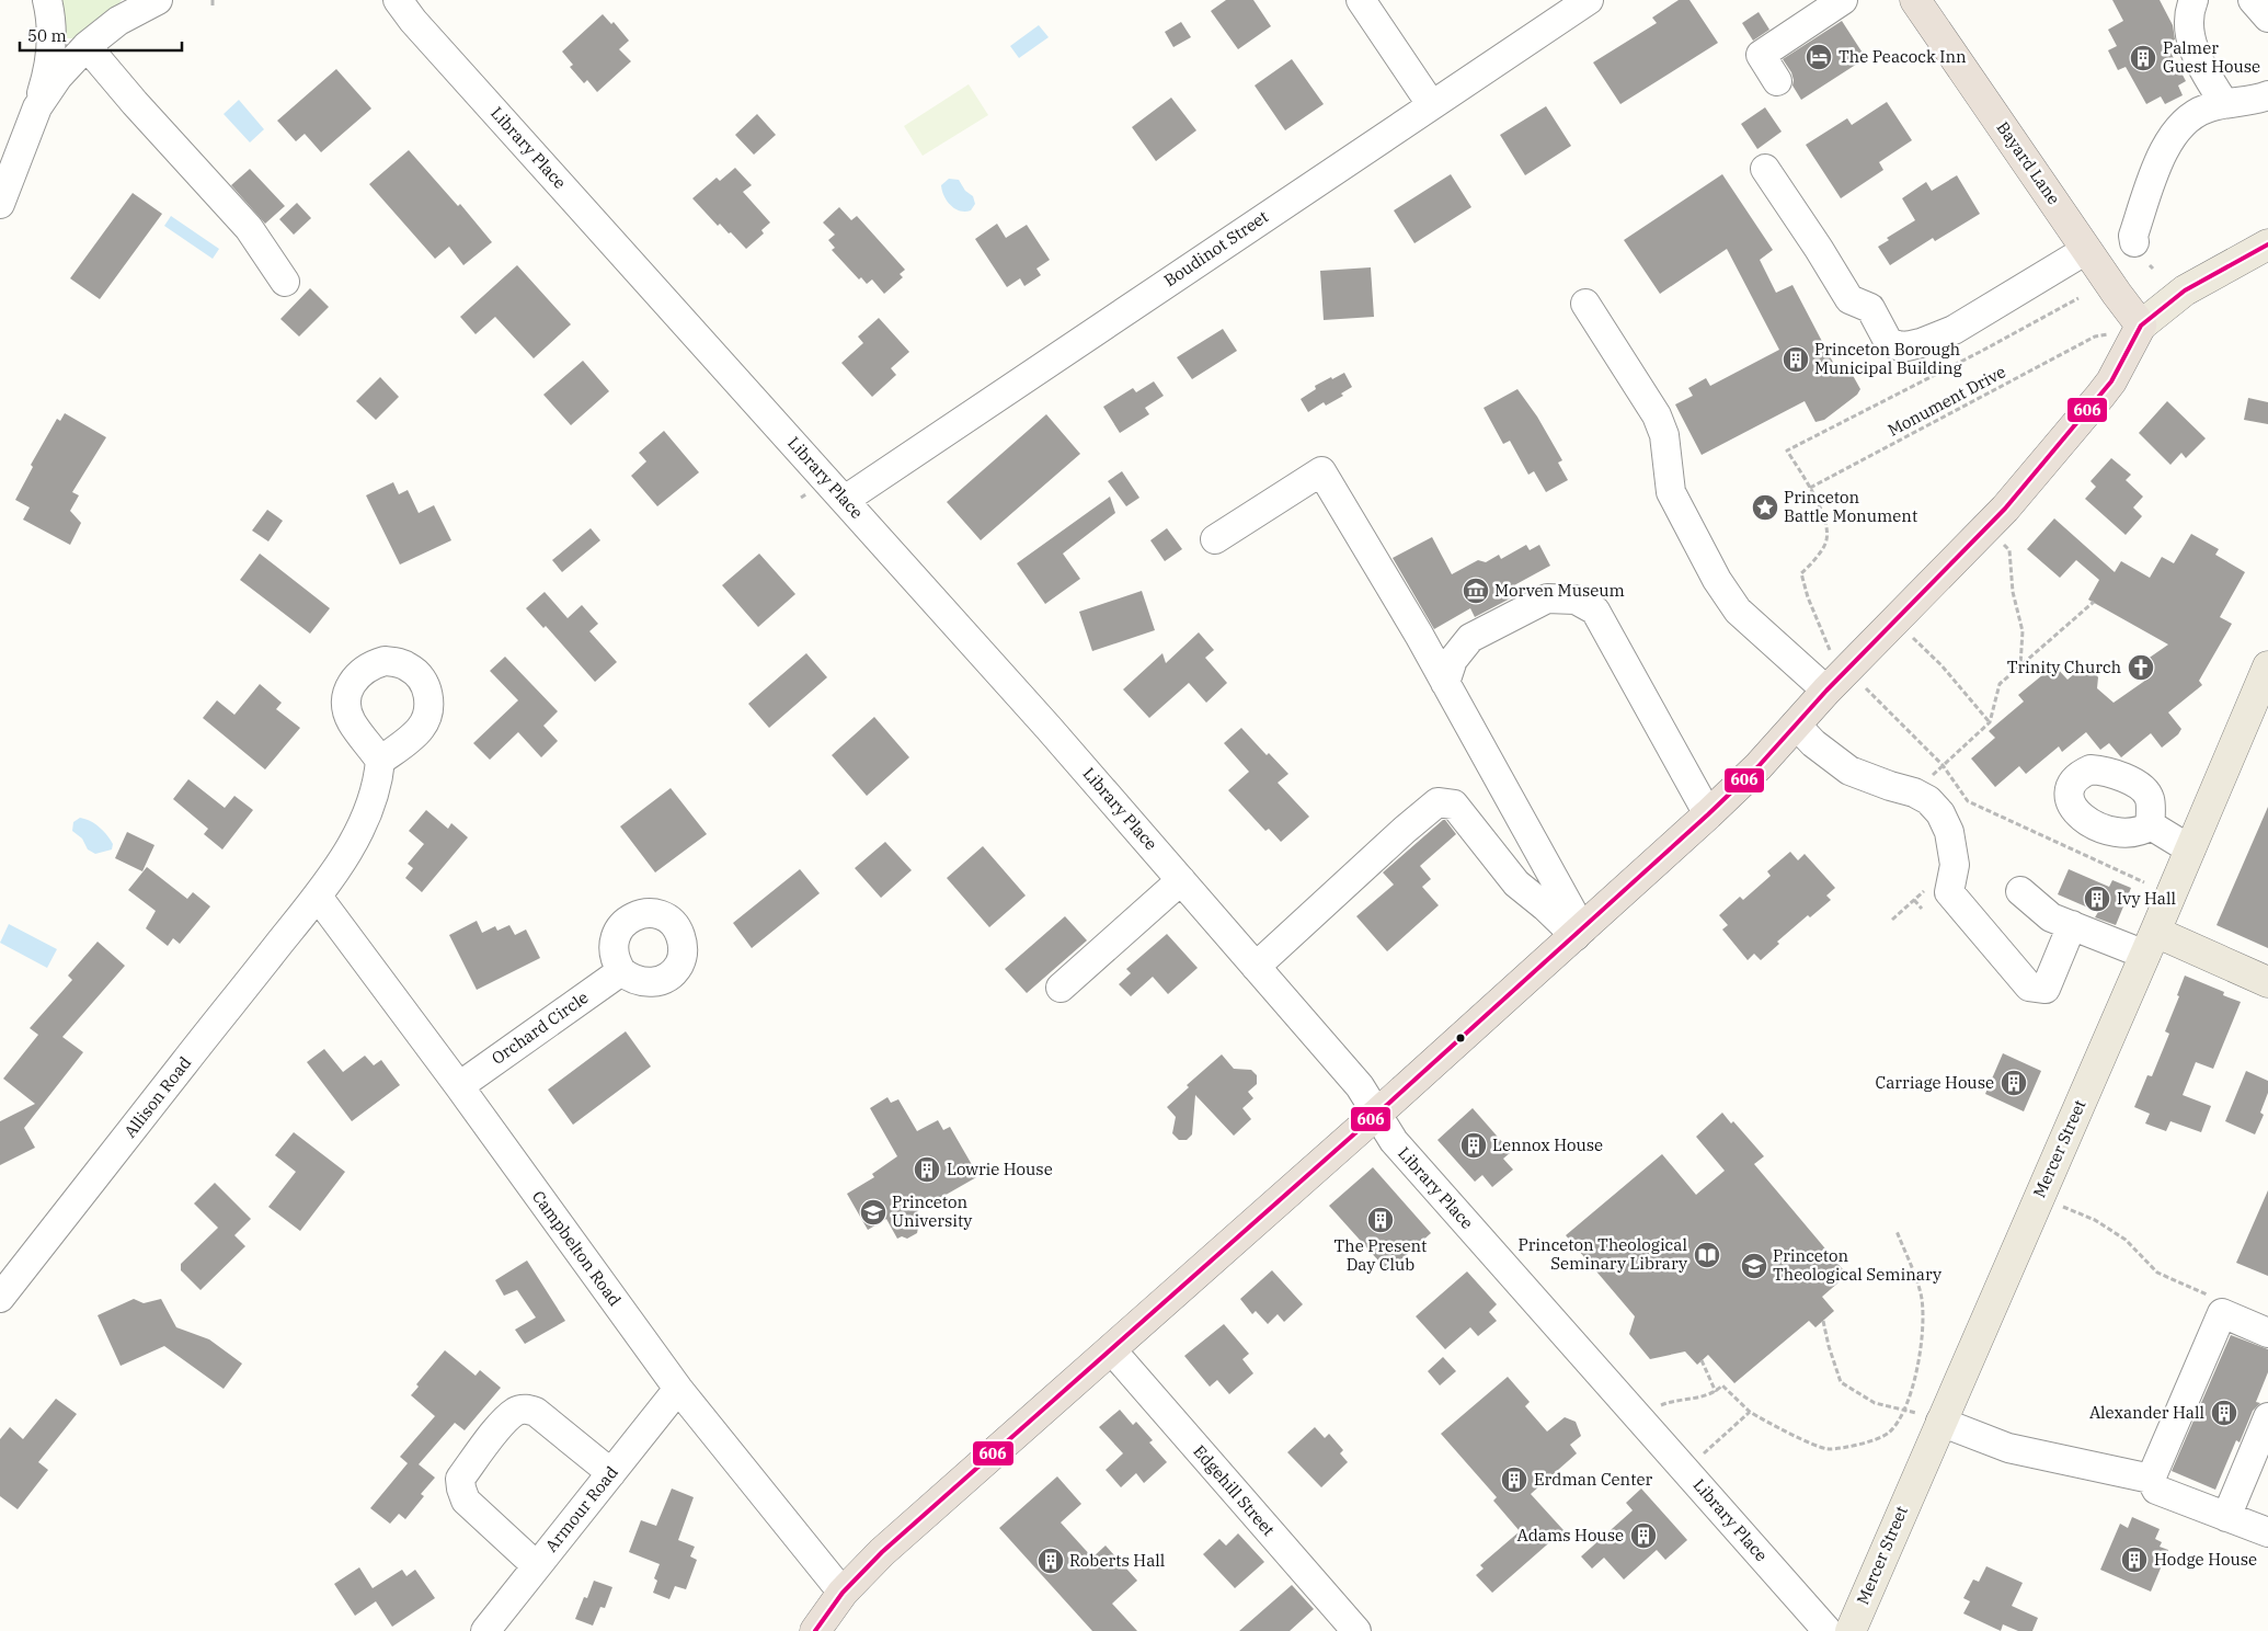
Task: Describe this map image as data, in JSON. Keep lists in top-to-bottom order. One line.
{"streets":{"highway":["Bayard Lane"],"main road":["Mercer Street"],"street":["Library Place","Boudinot Street","Orchard Circle","Allison Road","Campbelton Road","Edgehill Street","Armour Road"],"path":["Monument Drive"]},"crossings":[["Library Place","Boudinot Street"],["Orchard Circle","Campbelton Road"],["Allison Road","Campbelton Road"],["Campbelton Road","Armour Road"]],"places":{"hotel":["The Peacock Inn"],"building":["Palmer Guest House","Princeton Borough Municipal Building","Ivy Hall","Carriage House","Lennox House","Lowrie House","The Present Day Club","Alexander Hall","Erdman Center","Adams House","Hodge House","Roberts Hall"],"place":["Princeton Battle Monument"],"museum":["Morven Museum"],"church":["Trinity Church"],"school or university":["Princeton University","Princeton Theological Seminary"],"library":["Princeton Theological Seminary Library"]},"lines":["transit line 606"],"scale_bar":"50 m"}
